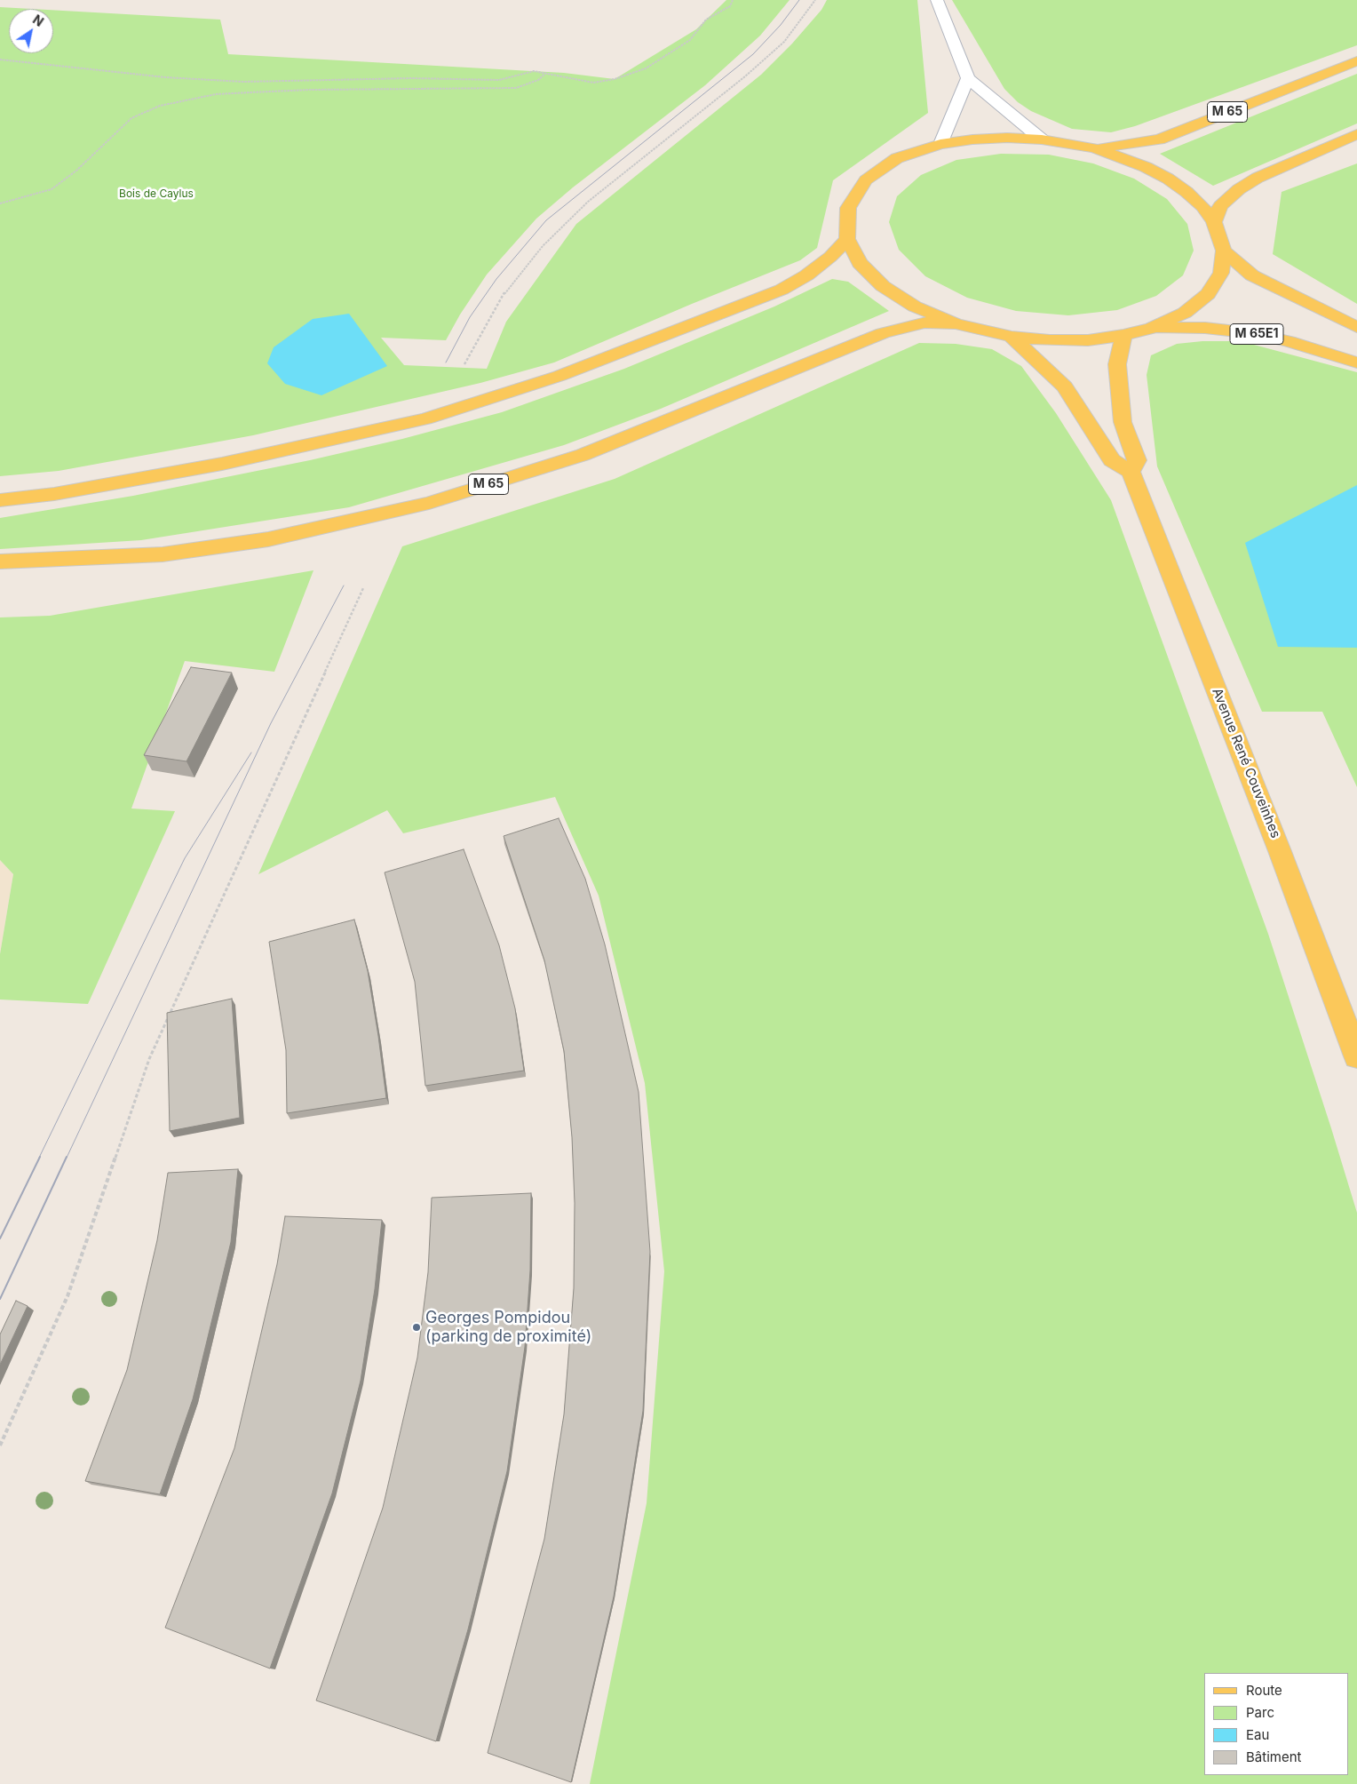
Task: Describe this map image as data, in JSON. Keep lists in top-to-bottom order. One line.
{"streets":{"main road":["M 65","M 65E1","Avenue René Couveinhes"]},"parks":["Bois de Caylus"],"places":["Georges Pompidou (parking de proximité)"],"legend":["Route","Parc","Eau","Bâtiment"],"north":"top right"}
